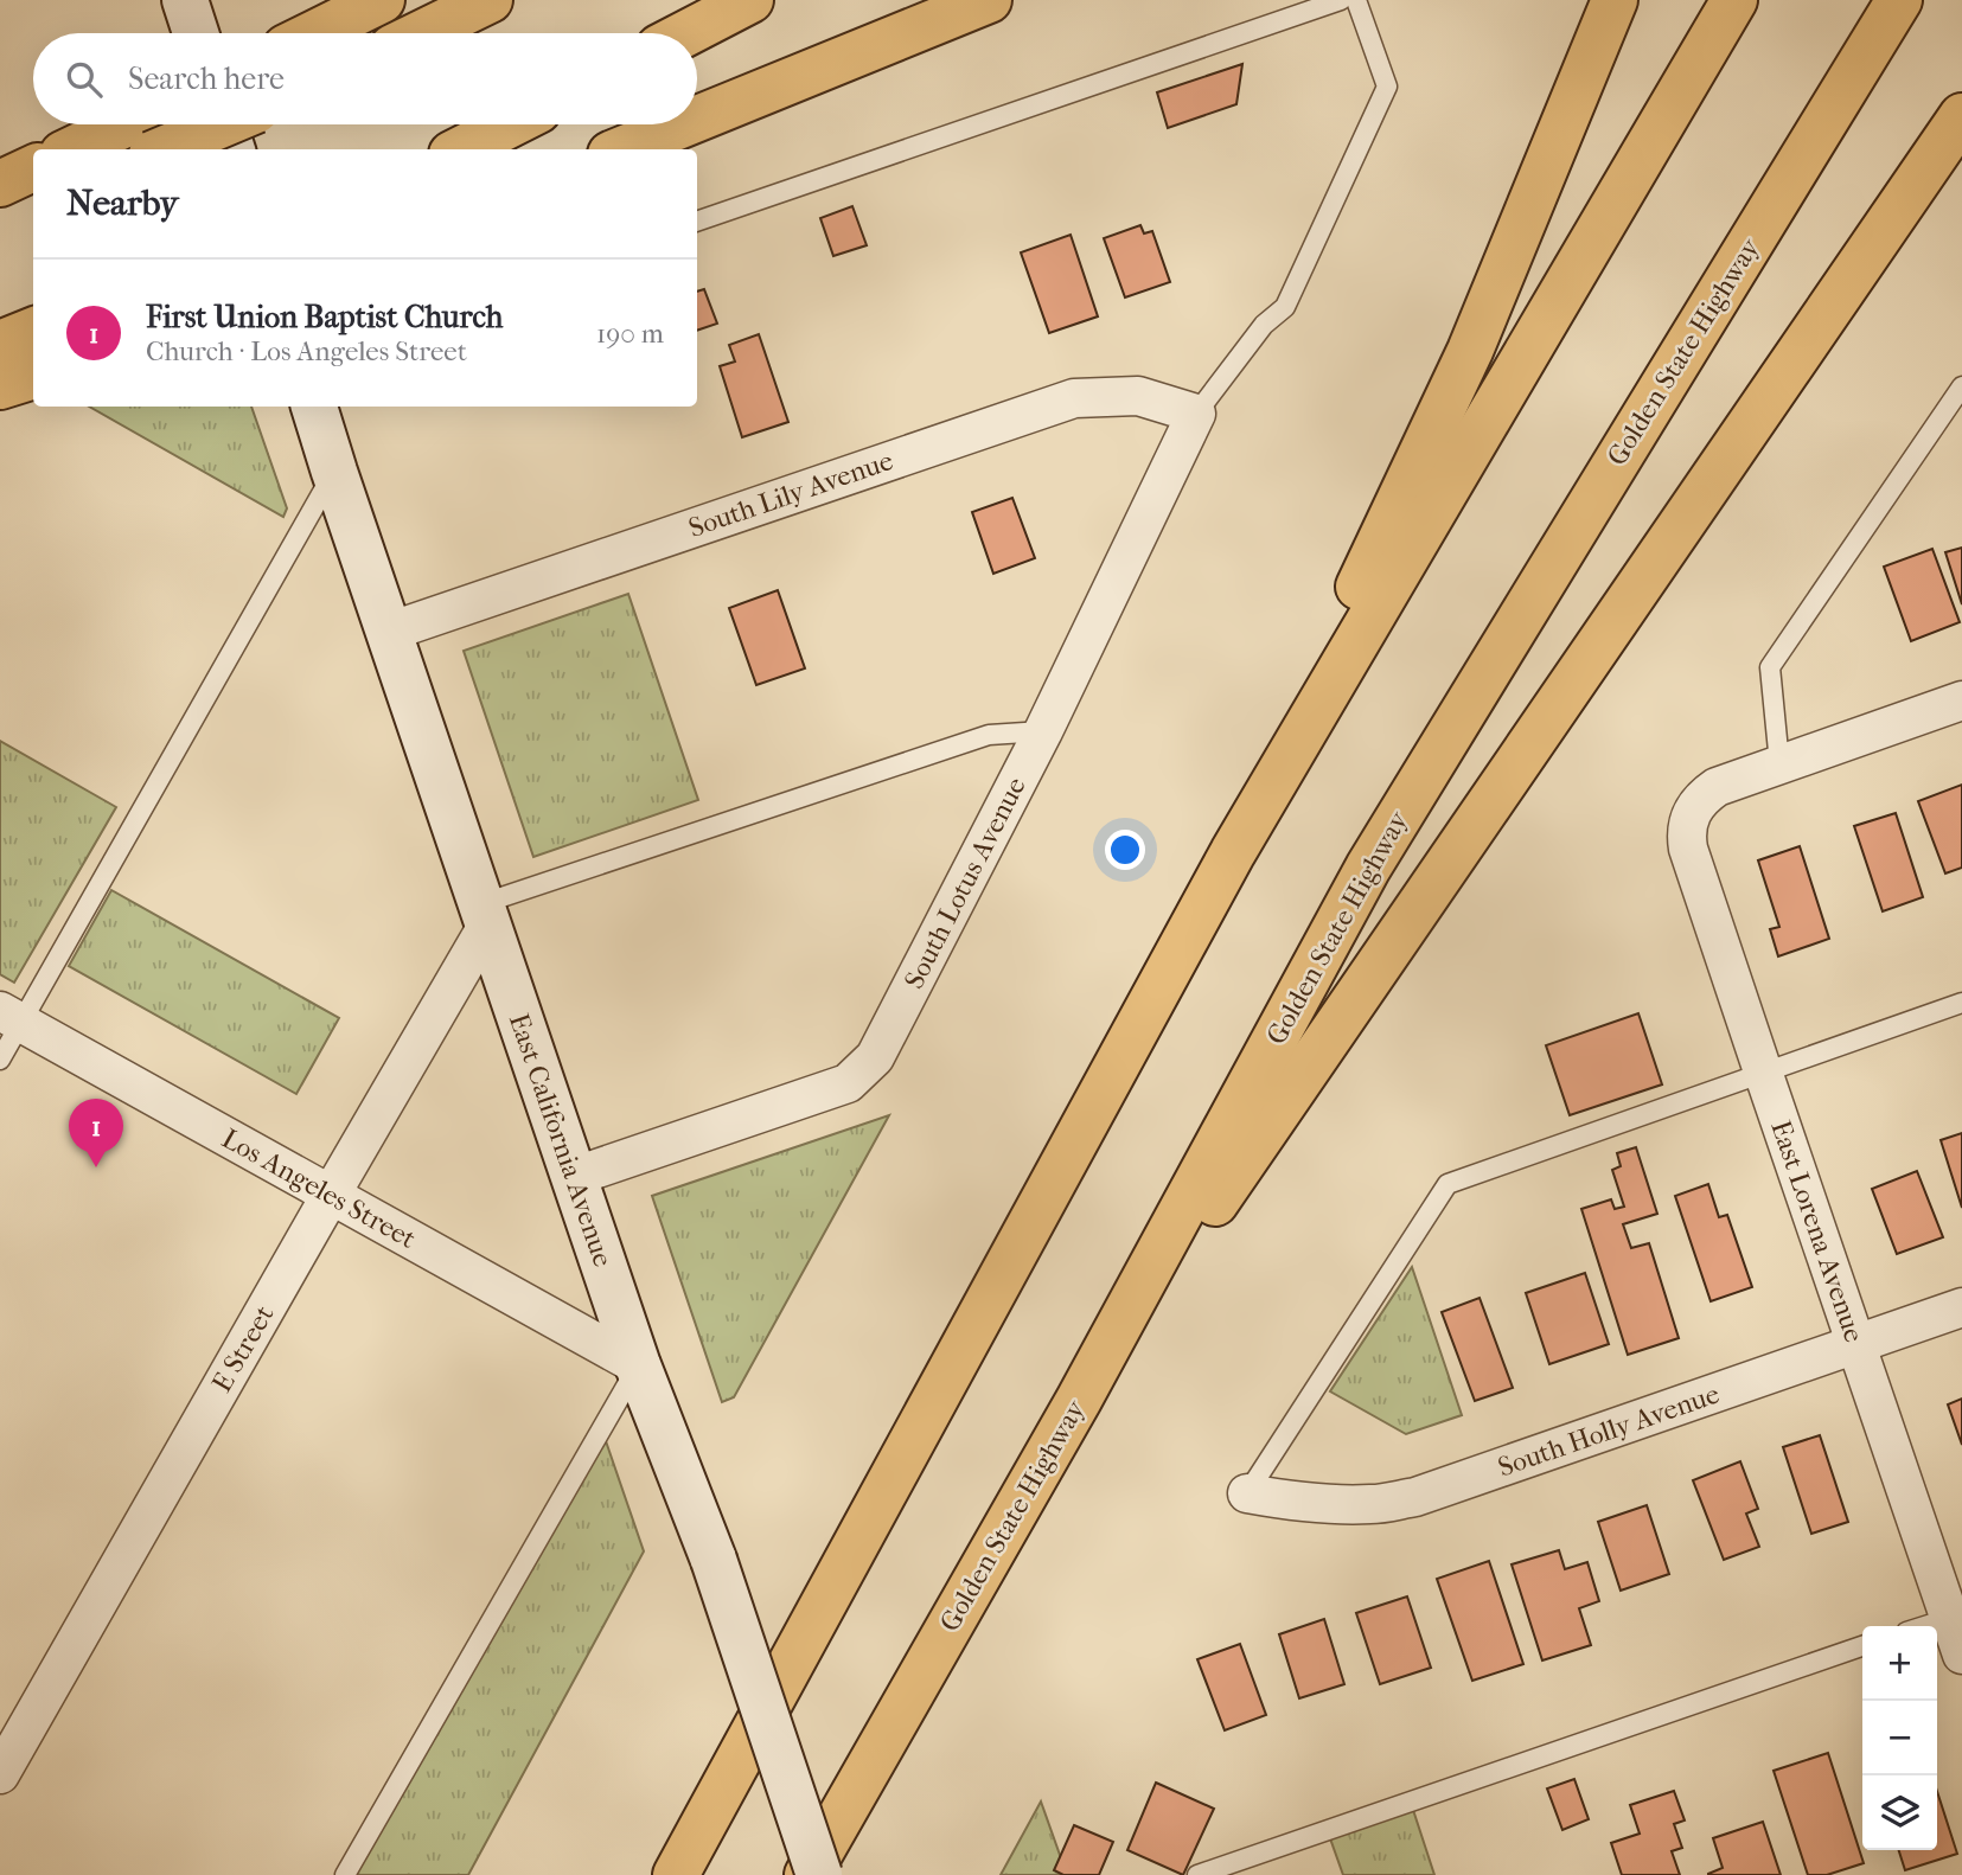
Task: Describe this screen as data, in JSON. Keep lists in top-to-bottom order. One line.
{"streets":{"highway":["Golden State Highway"],"street":["South Lily Avenue","South Lotus Avenue","East California Avenue","Los Angeles Street","East Lorena Avenue","E Street","South Holly Avenue"]},"crossings":[["South Lily Avenue","South Lotus Avenue"],["South Lily Avenue","East California Avenue"],["South Lotus Avenue","East California Avenue"],["East California Avenue","Los Angeles Street"],["East California Avenue","E Street"],["Los Angeles Street","E Street"],["East Lorena Avenue","South Holly Avenue"]],"page":{"search":"Search here","heading":"Nearby","list":[{"mark":"1","name":"First Union Baptist Church","note":"Church · Los Angeles Street","value":"190 m"}],"pins":"1","map_buttons":["+","−"]}}
